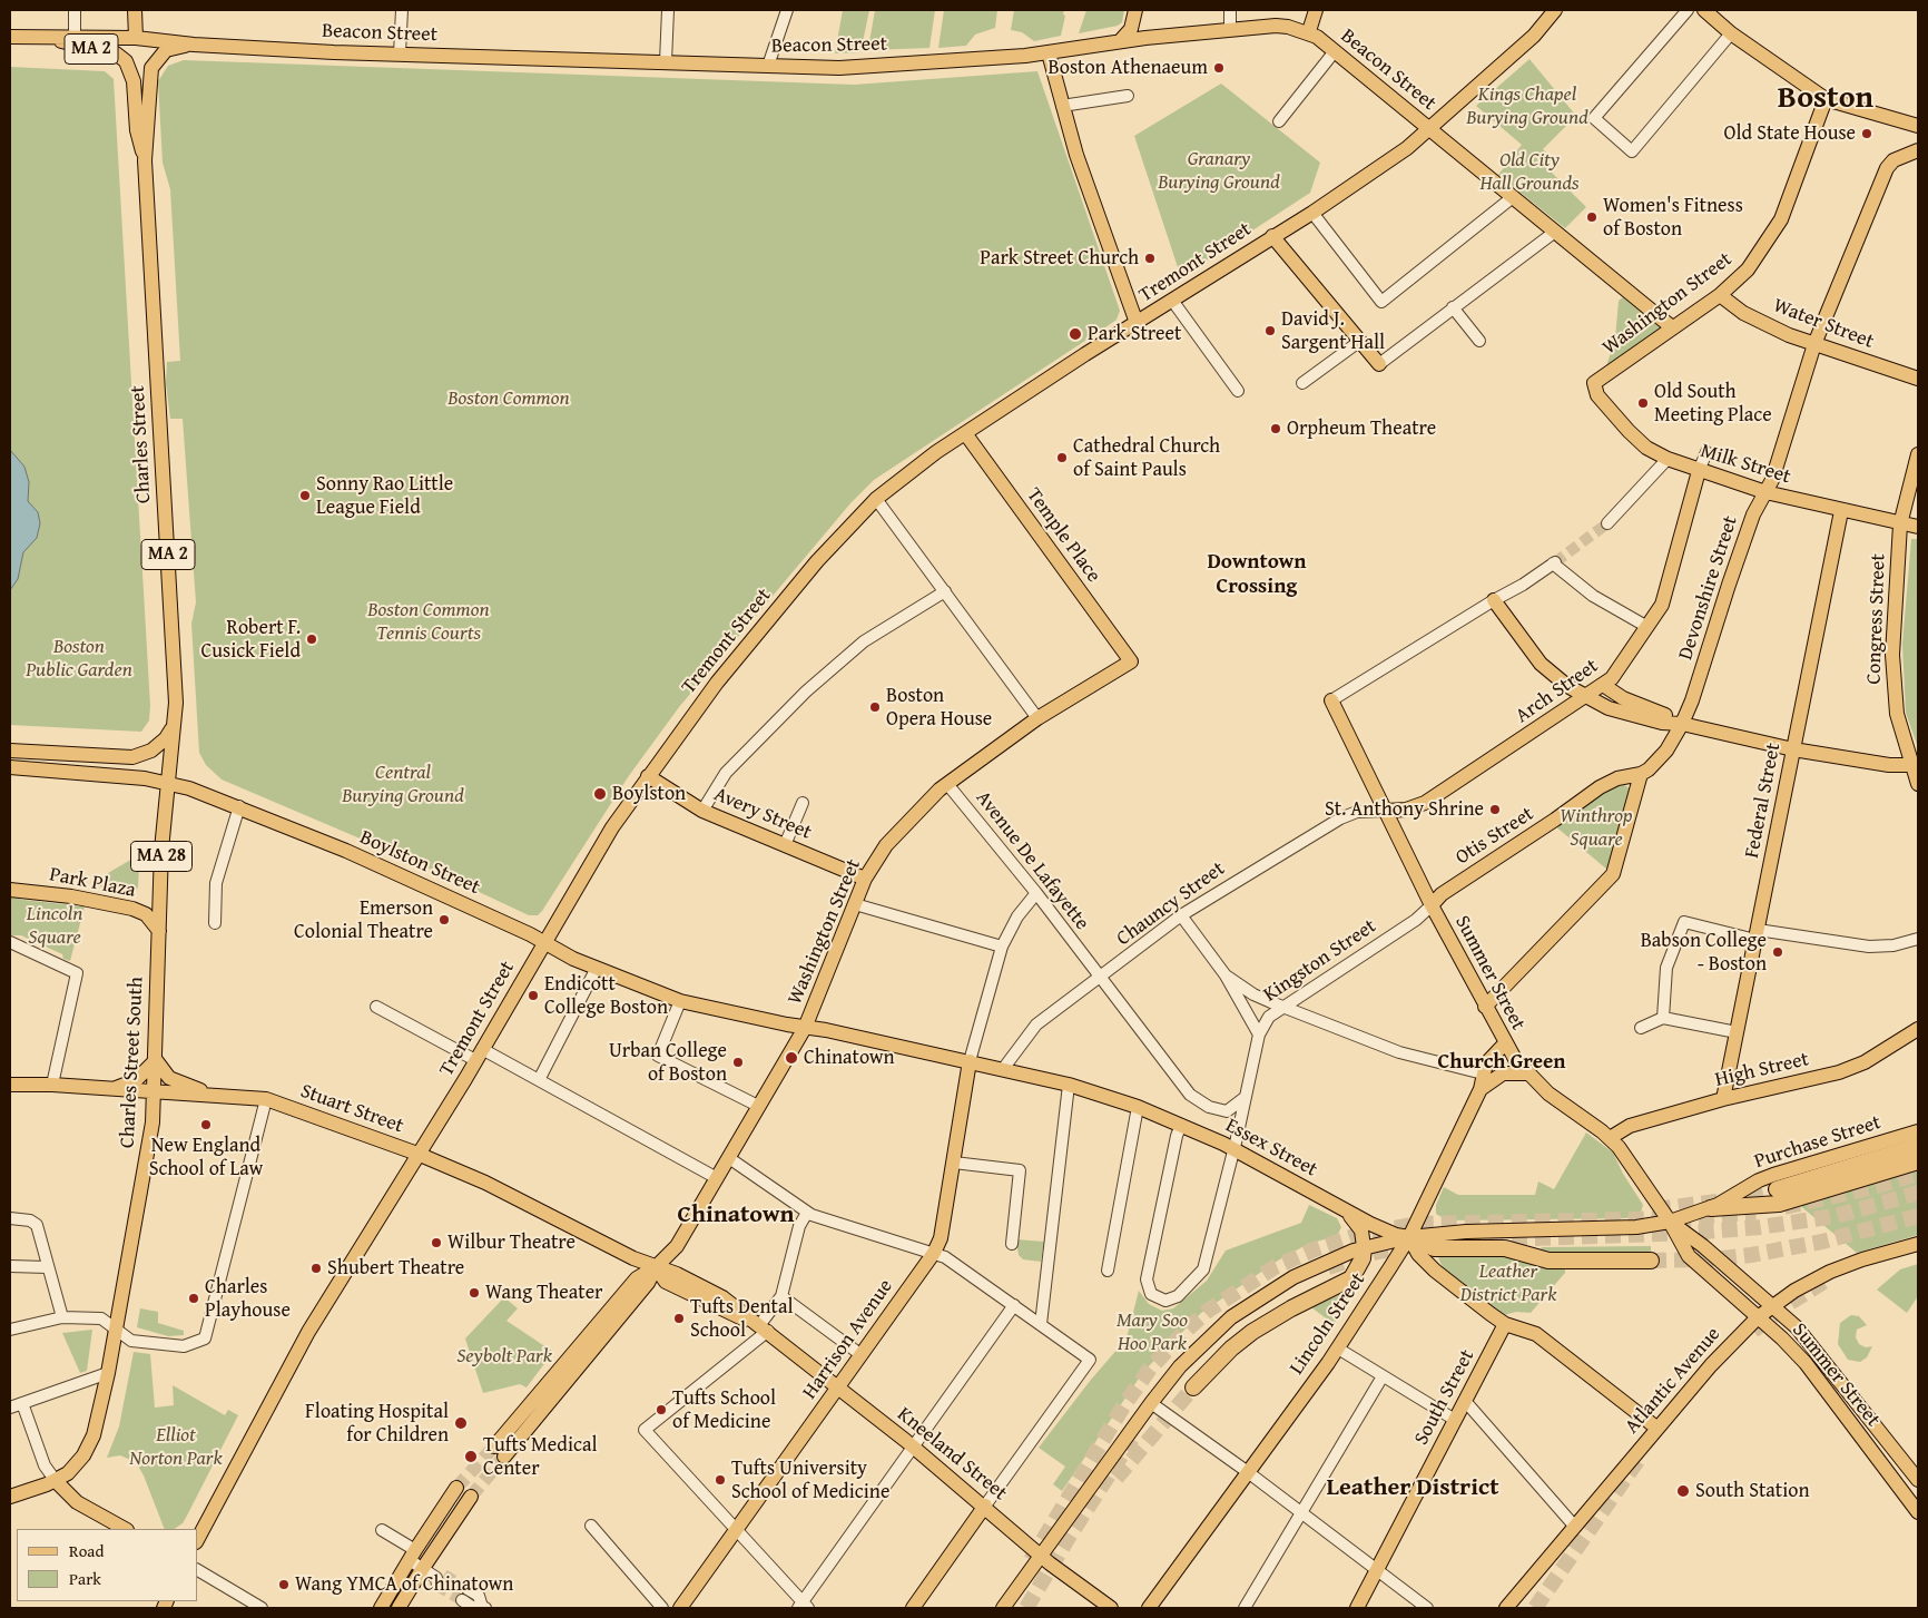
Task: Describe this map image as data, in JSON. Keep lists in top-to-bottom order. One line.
{"streets":{"main road":["Beacon Street","MA 2","Tremont Street","Washington Street","Water Street","Charles Street","Milk Street","Temple Place","Devonshire Street","Congress Street","Arch Street","Federal Street","Avery Street","Otis Street","MA 28","Boylston Street","Park Plaza","Summer Street","Charles Street South","High Street","Stuart Street","Purchase Street","Essex Street","Lincoln Street","Harrison Avenue","Atlantic Avenue","South Street","Kneeland Street"],"street":["Avenue De Lafayette","Chauncy Street","Kingston Street"]},"crossings":[["Beacon Street","Tremont Street"],["Beacon Street","Washington Street"],["Beacon Street","Charles Street"],["Tremont Street","Temple Place"],["Tremont Street","Avery Street"],["Tremont Street","Boylston Street"],["Tremont Street","Stuart Street"],["Washington Street","Water Street"],["Washington Street","Milk Street"],["Washington Street","Temple Place"],["Washington Street","Avery Street"],["Washington Street","Avenue De Lafayette"],["Washington Street","Boylston Street"],["Washington Street","Stuart Street"],["Washington Street","Essex Street"],["Washington Street","Kneeland Street"],["Water Street","Devonshire Street"],["Charles Street","Charles Street South"],["Milk Street","Devonshire Street"],["Milk Street","Congress Street"],["Milk Street","Arch Street"],["Milk Street","Federal Street"],["Devonshire Street","Otis Street"],["Arch Street","Chauncy Street"],["Arch Street","Summer Street"],["Federal Street","High Street"],["Otis Street","Kingston Street"],["Otis Street","Summer Street"],["Avenue De Lafayette","Chauncy Street"],["Avenue De Lafayette","Kingston Street"],["Boylston Street","Charles Street South"],["Boylston Street","Essex Street"],["Park Plaza","Charles Street South"],["Chauncy Street","Summer Street"],["Chauncy Street","Essex Street"],["Kingston Street","Summer Street"],["Kingston Street","Essex Street"],["Summer Street","High Street"],["Summer Street","Purchase Street"],["Summer Street","Lincoln Street"],["Summer Street","Atlantic Avenue"],["Charles Street South","Stuart Street"],["Stuart Street","Kneeland Street"],["Purchase Street","Essex Street"],["Purchase Street","Lincoln Street"],["Essex Street","Lincoln Street"],["Essex Street","Harrison Avenue"],["Harrison Avenue","Kneeland Street"]],"districts":["Boston","Downtown Crossing","Church Green","Chinatown","Leather District"],"parks":["Kings Chapel Burying Ground","Granary Burying Ground","Old City Hall Grounds","Boston Common","Boston Common Tennis Courts","Boston Public Garden","Central Burying Ground","Winthrop Square","Lincoln Square","Leather District Park","Mary Soo Hoo Park","Seybolt Park","Elliot Norton Park"],"places":["Boston Athenaeum","Old State House","Women's Fitness of Boston","Park Street Church","David J. Sargent Hall","Park Street","Old South Meeting Place","Orpheum Theatre","Cathedral Church of Saint Pauls","Sonny Rao Little League Field","Robert F. Cusick Field","Boston Opera House","Boylston","St. Anthony Shrine","Emerson Colonial Theatre","Babson College - Boston","Endicott College Boston","Chinatown","Urban College of Boston","New England School of Law","Wilbur Theatre","Shubert Theatre","Wang Theater","Charles Playhouse","Tufts Dental School","Tufts School of Medicine","Floating Hospital for Children","Tufts Medical Center","Tufts University School of Medicine","South Station","Wang YMCA of Chinatown"],"legend":["Road","Park"]}
